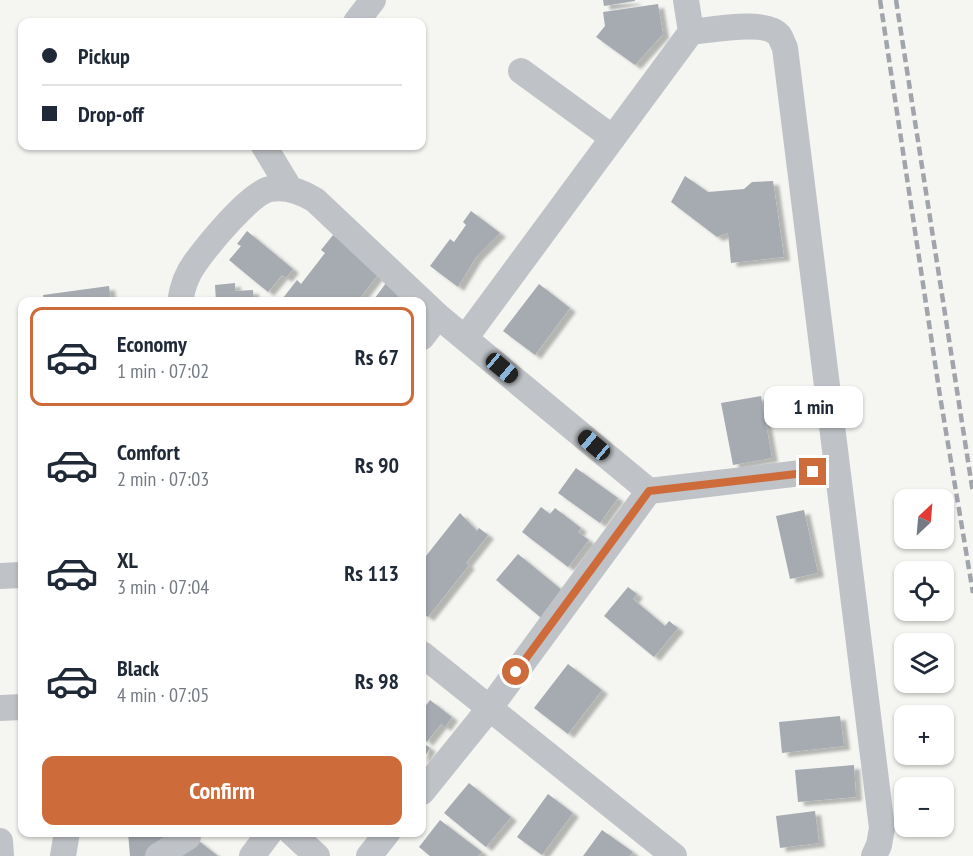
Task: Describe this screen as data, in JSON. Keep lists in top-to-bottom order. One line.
{"north":"top right","page":{"banner":["Pickup","Drop-off"],"list":[{"name":"Economy","note":"1 min · 07:02","value":"Rs 67"},{"name":"Comfort","note":"2 min · 07:03","value":"Rs 90"},{"name":"XL","note":"3 min · 07:04","value":"Rs 113"},{"name":"Black","note":"4 min · 07:05","value":"Rs 98"}],"bubble":"1 min","map_buttons":["+","−"],"buttons":"Confirm"}}
